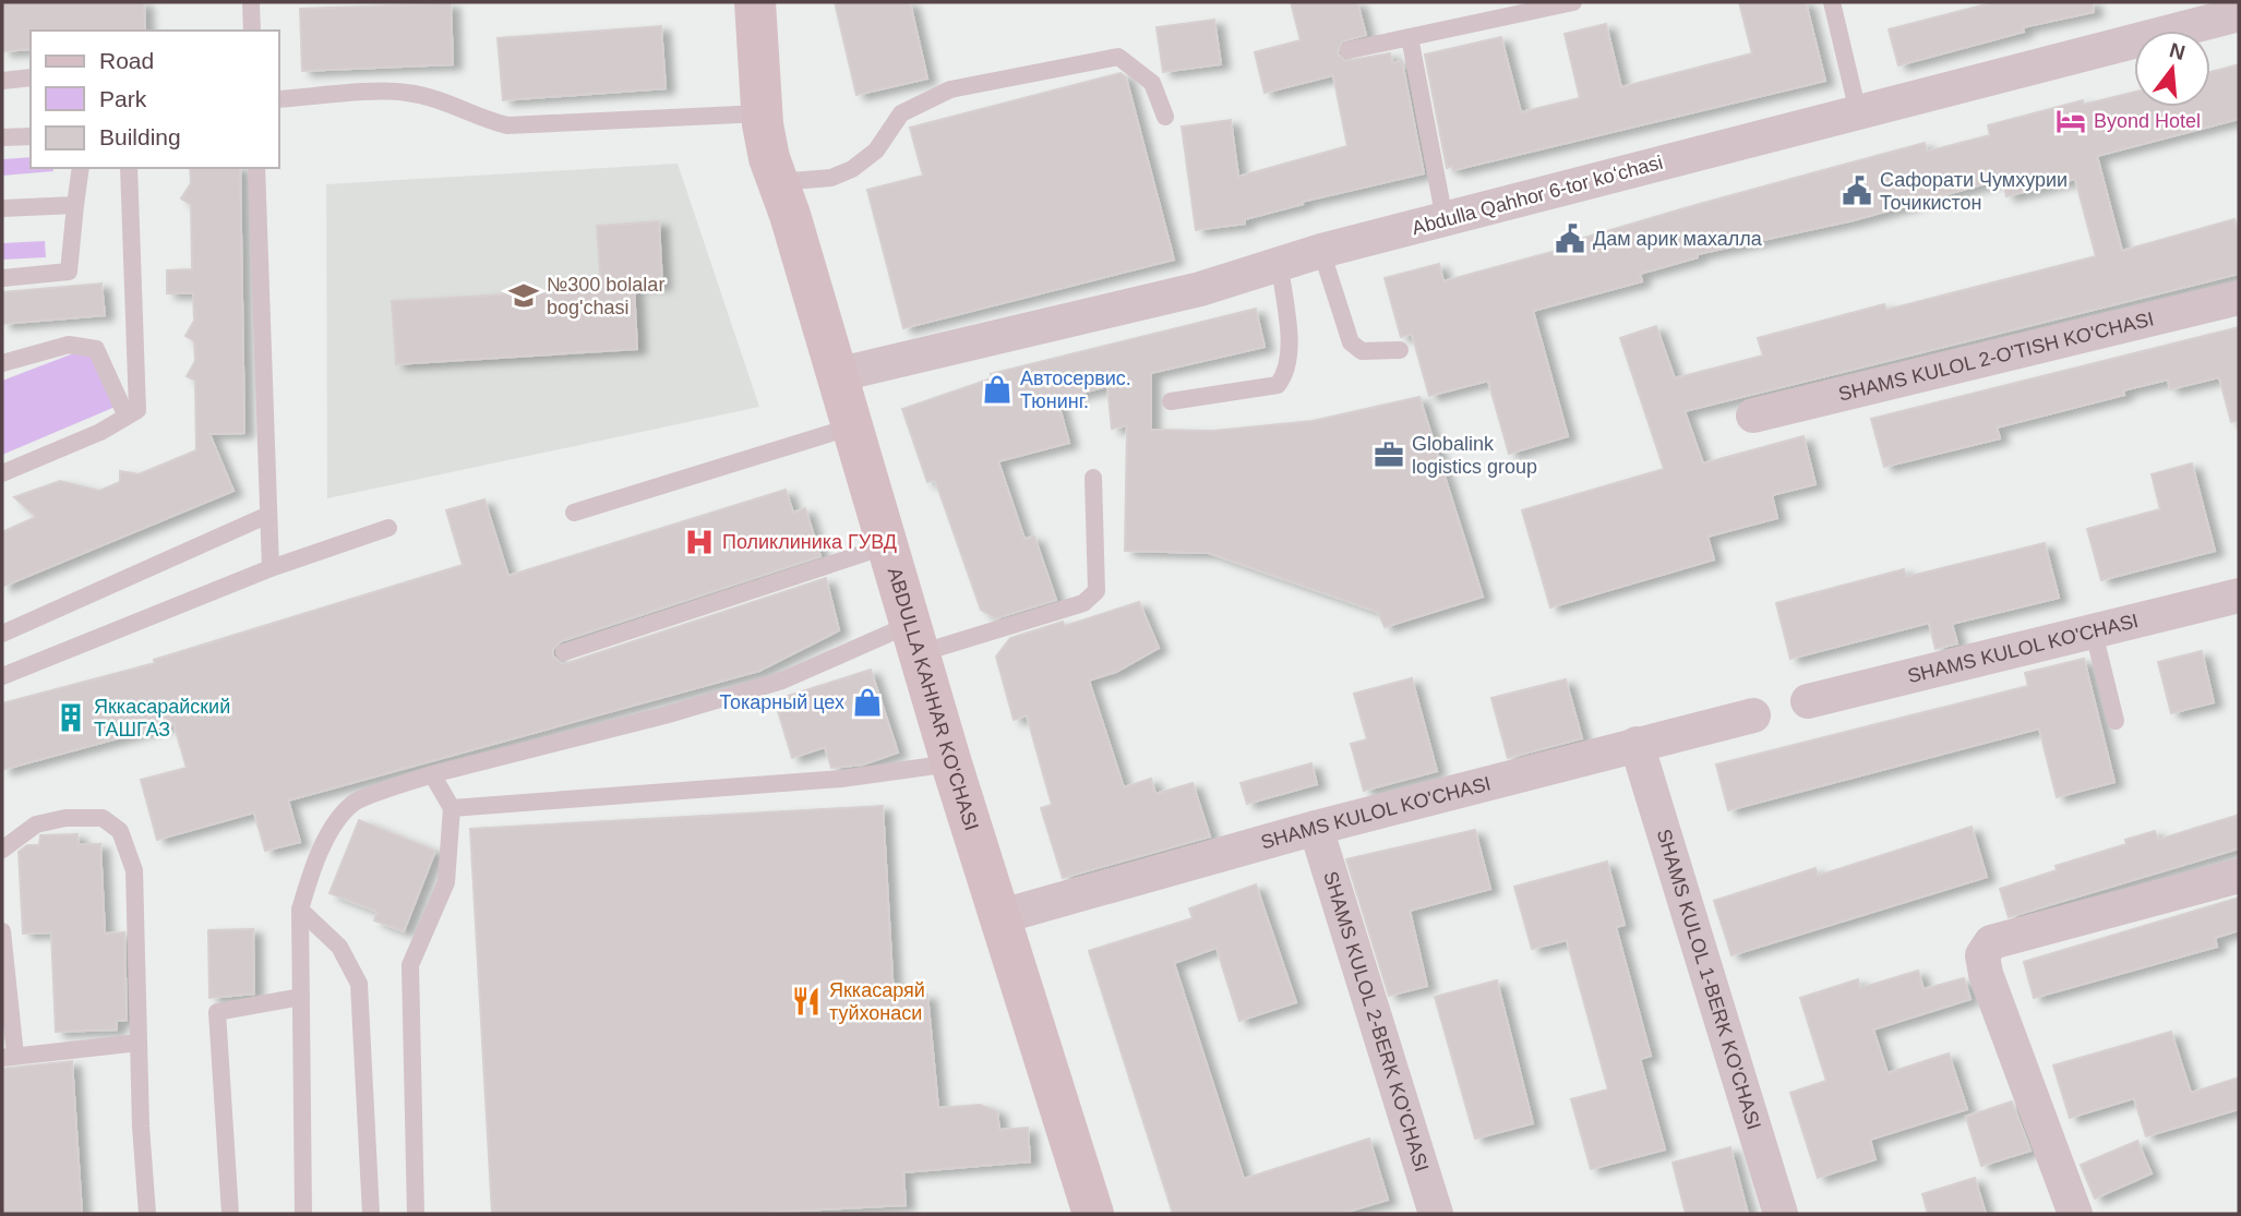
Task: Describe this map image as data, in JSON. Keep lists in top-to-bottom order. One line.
{"streets":{"street":["Abdulla Qahhor 6-tor koʻchasi","SHAMS KULOL 2-O'TISH KO'CHASI","SHAMS KULOL KO'CHASI","ABDULLA KAHHAR KO'CHASI","SHAMS KULOL 1-BERK KO'CHASI","SHAMS KULOL 2-BERK KO'CHASI"]},"crossings":[["Abdulla Qahhor 6-tor koʻchasi","ABDULLA KAHHAR KO'CHASI"],["SHAMS KULOL KO'CHASI","ABDULLA KAHHAR KO'CHASI"],["SHAMS KULOL KO'CHASI","SHAMS KULOL 1-BERK KO'CHASI"],["SHAMS KULOL KO'CHASI","SHAMS KULOL 2-BERK KO'CHASI"]],"places":{"hotel":["Byond Hotel"],"public building":["Сафорати Чумхурии Точикистон","Дам арик махалла"],"school or university":["№300 bolalar bog'chasi"],"shop":["Автосервис. Тюнинг.","Токарный цех"],"office":["Globalink logistics group"],"hospital":["Поликлиника ГУВД"],"building":["Яккасарайский ТАШГАЗ"],"restaurant":["Яккасаряй туйхонаси"]},"legend":["Road","Park","Building"],"north":"top"}
